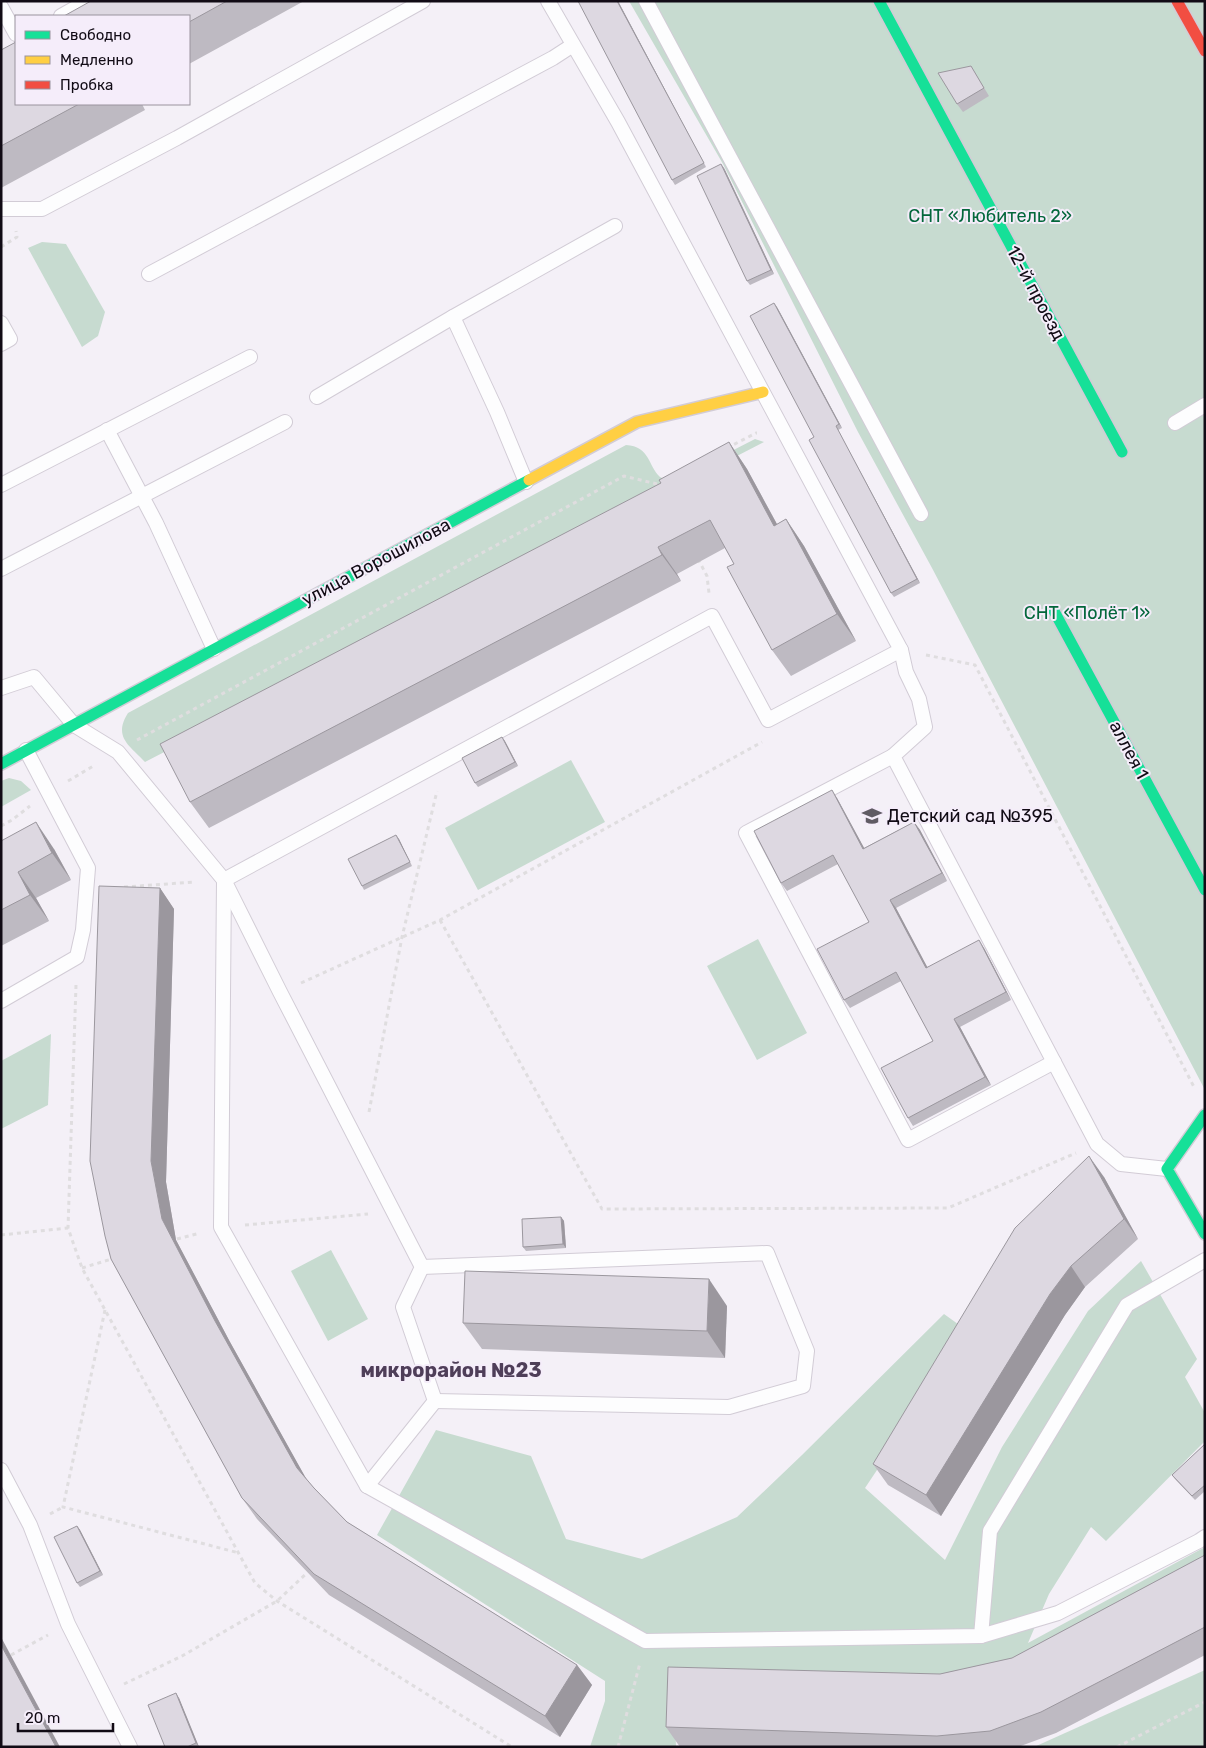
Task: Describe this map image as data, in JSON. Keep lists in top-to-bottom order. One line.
{"streets":{"street":["12-й проезд","улица Ворошилова","аллея 1"]},"districts":["микрорайон №23"],"parks":["СНТ «Любитель 2»","СНТ «Полёт 1»"],"places":{"school or university":["Детский сад №395"]},"legend":["Свободно","Медленно","Пробка"],"scale_bar":"20 m"}
